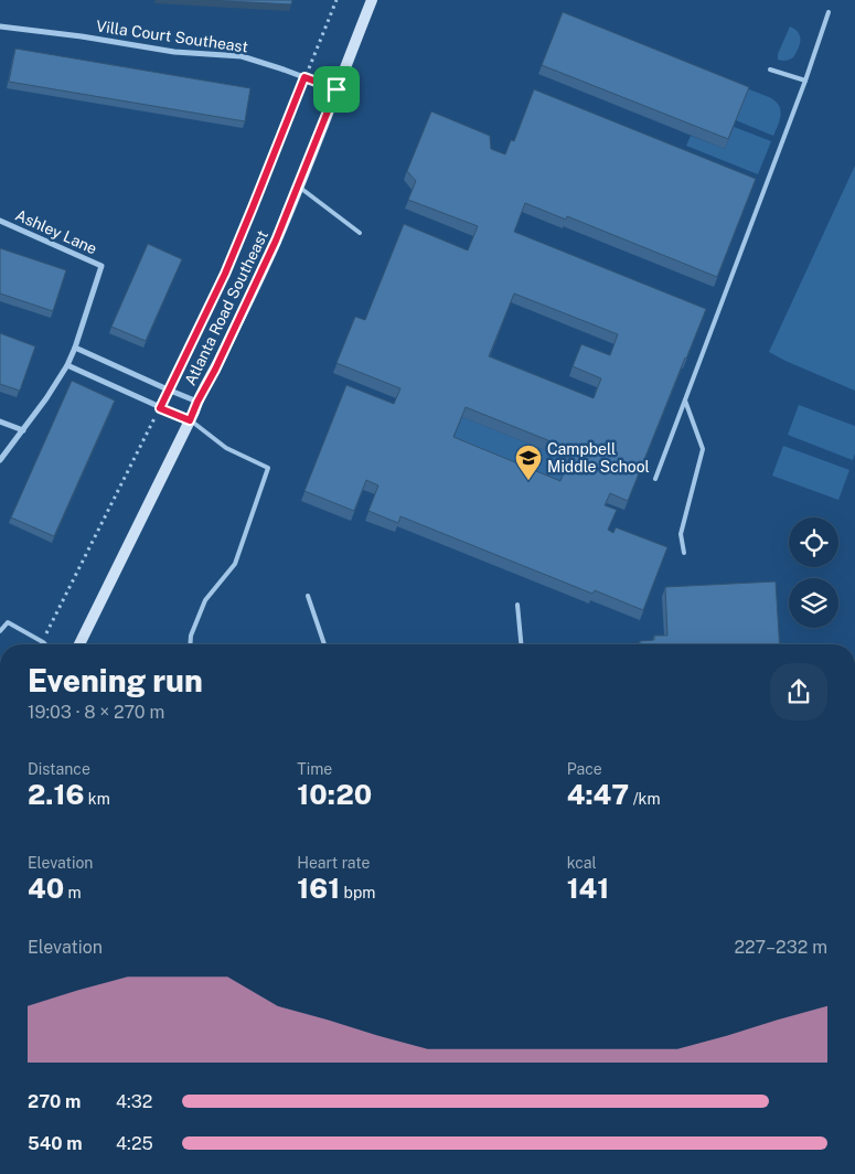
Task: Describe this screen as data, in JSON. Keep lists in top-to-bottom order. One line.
{"streets":{"main road":["Atlanta Road Southeast"],"street":["Villa Court Southeast","Ashley Lane"]},"crossings":[["Villa Court Southeast","Atlanta Road Southeast"]],"places":{"school or university":["Campbell Middle School"]},"page":{"heading":["Evening run","19:03 · 8 × 270 m"],"stats":[["Distance","2.16 km"],["Time","10:20"],["Pace","4:47 /km"],["Elevation","40 m"],["Heart rate","161 bpm"],["kcal","141"]],"chart":["Elevation","227–232 m"],"list":[{"name":"270 m","note":"4:32"},{"name":"540 m","note":"4:25"}]}}
